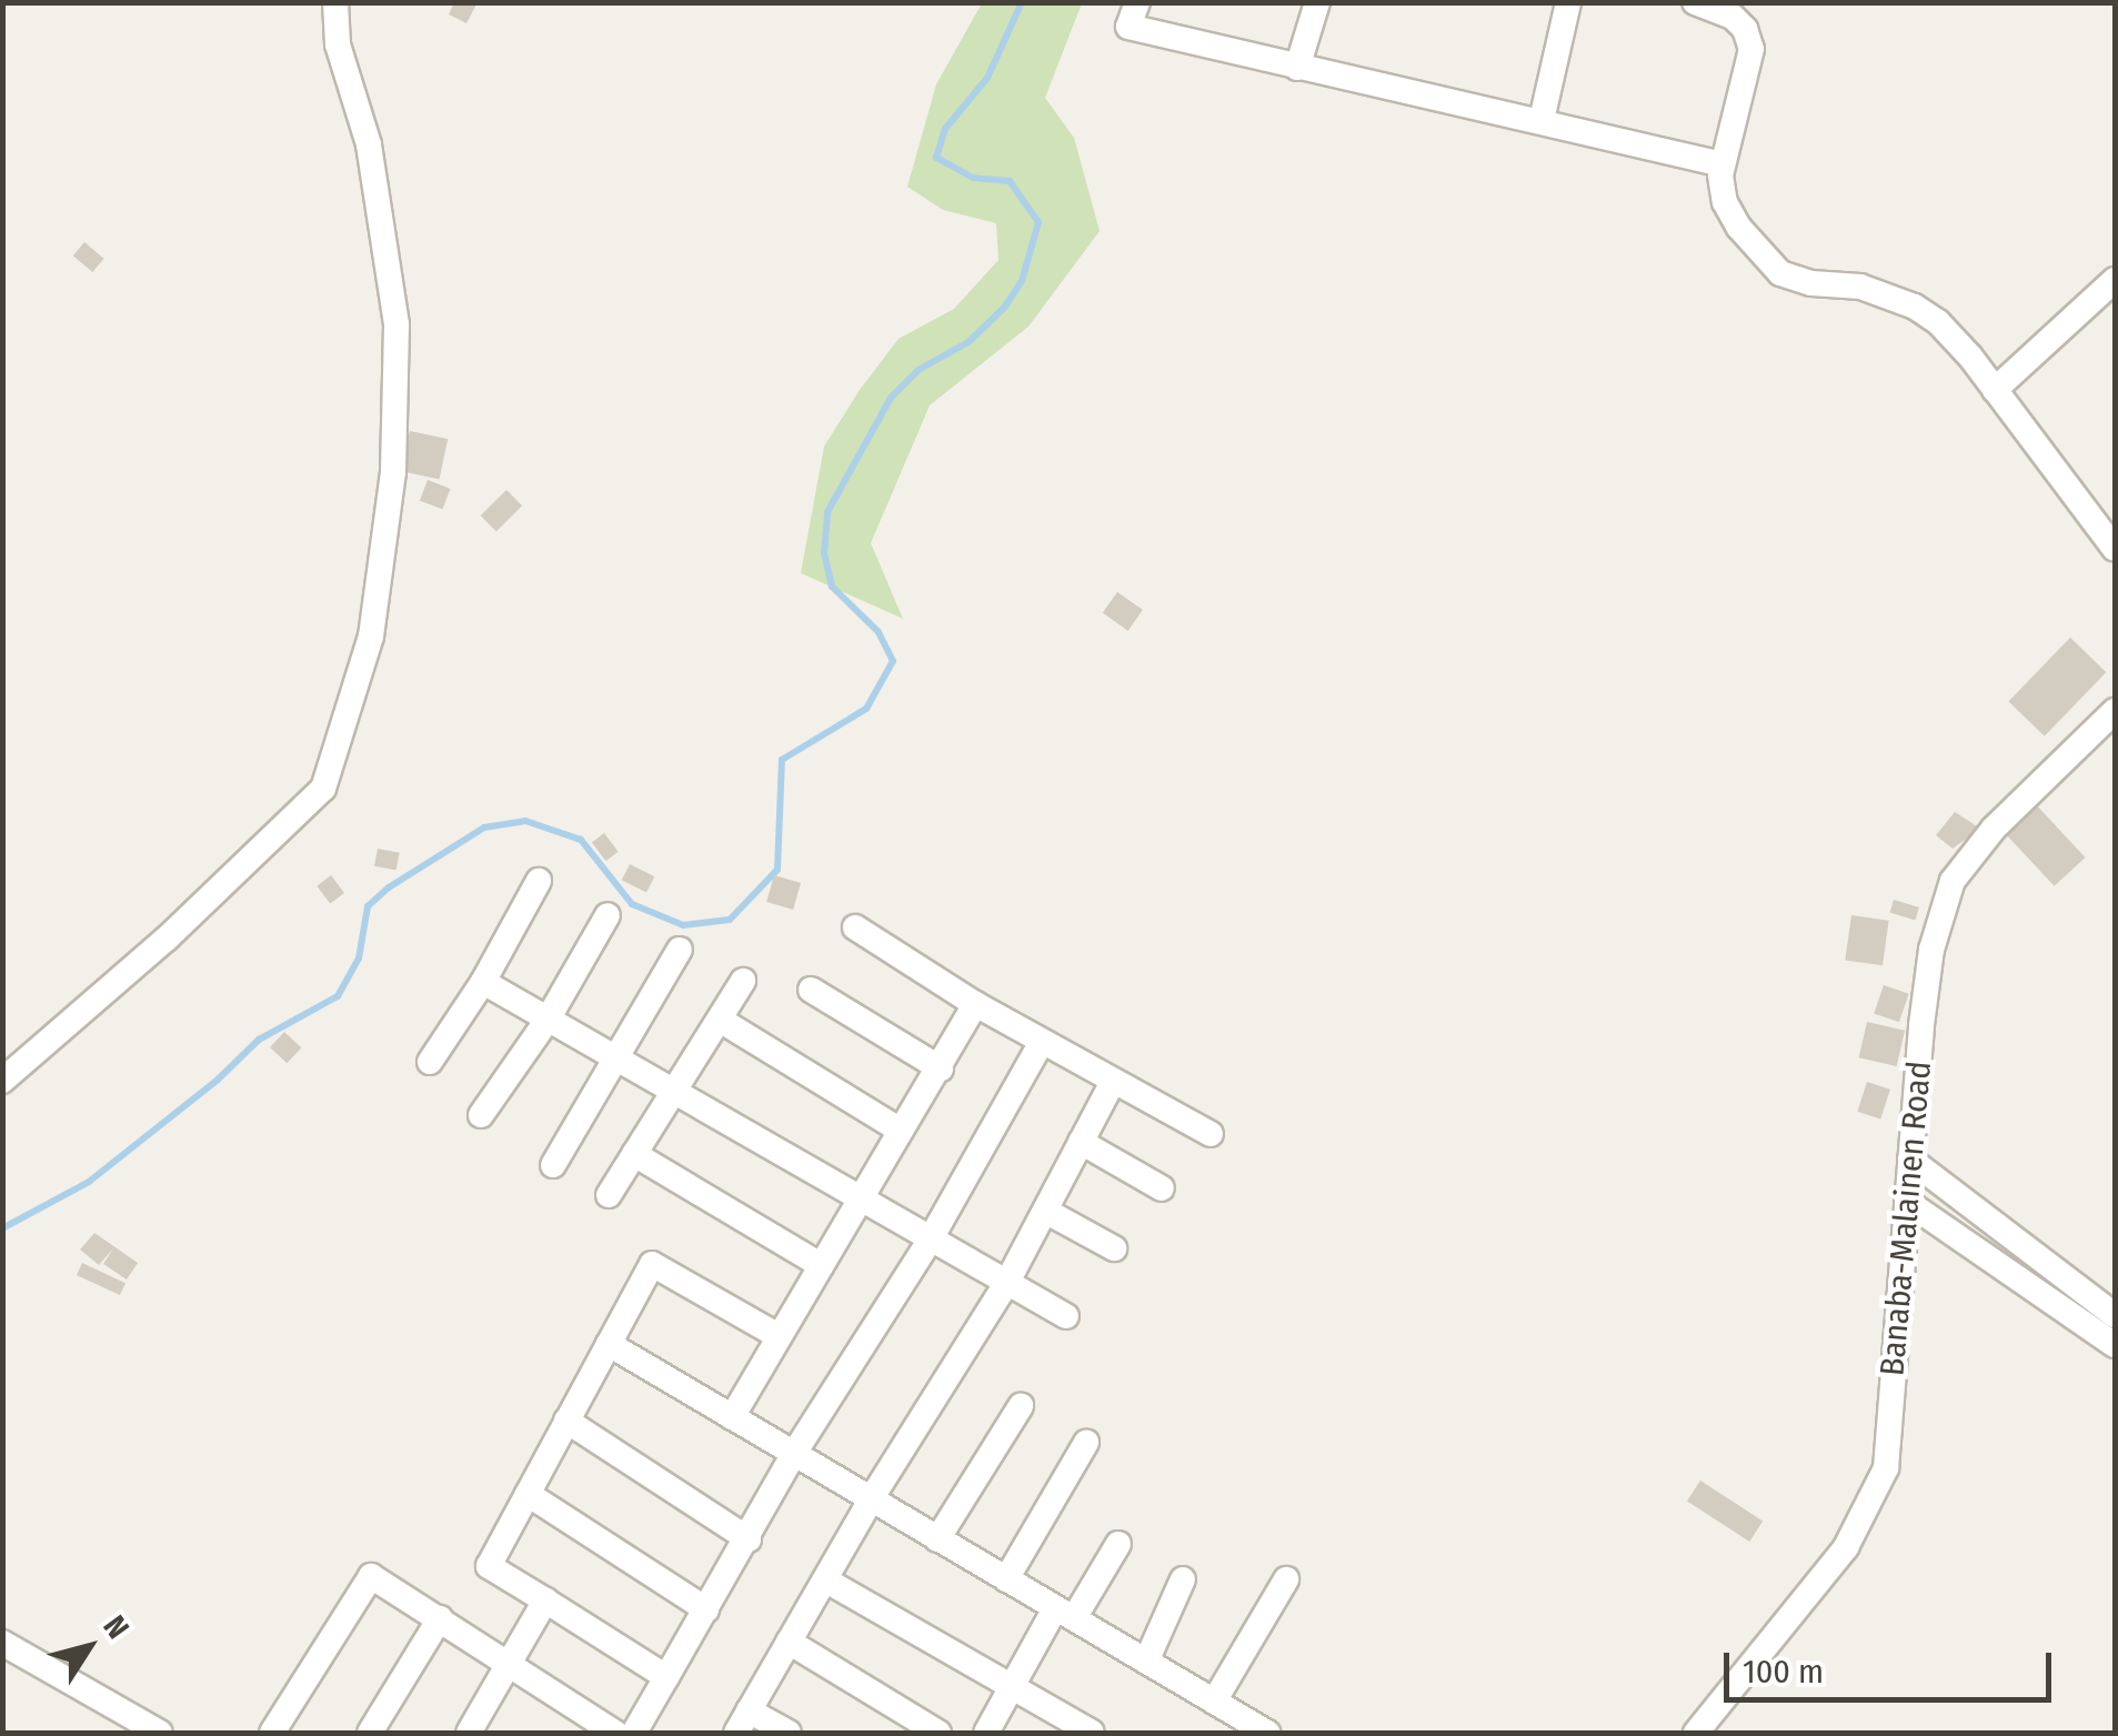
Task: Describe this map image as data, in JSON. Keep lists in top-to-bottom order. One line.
{"streets":{"street":["Banaba-Malainen Road"]},"scale_bar":"100 m","north":"top right"}
